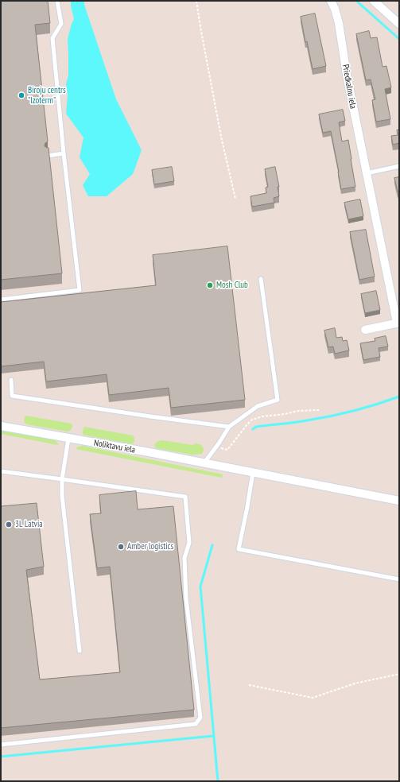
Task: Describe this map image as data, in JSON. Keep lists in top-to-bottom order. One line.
{"streets":{"street":["Priedkalnu iela","Noliktavu iela"]},"places":["Biroju centrs \"Izoterm\"","Mosh Club","3L Latvia","Amber logistics"]}
